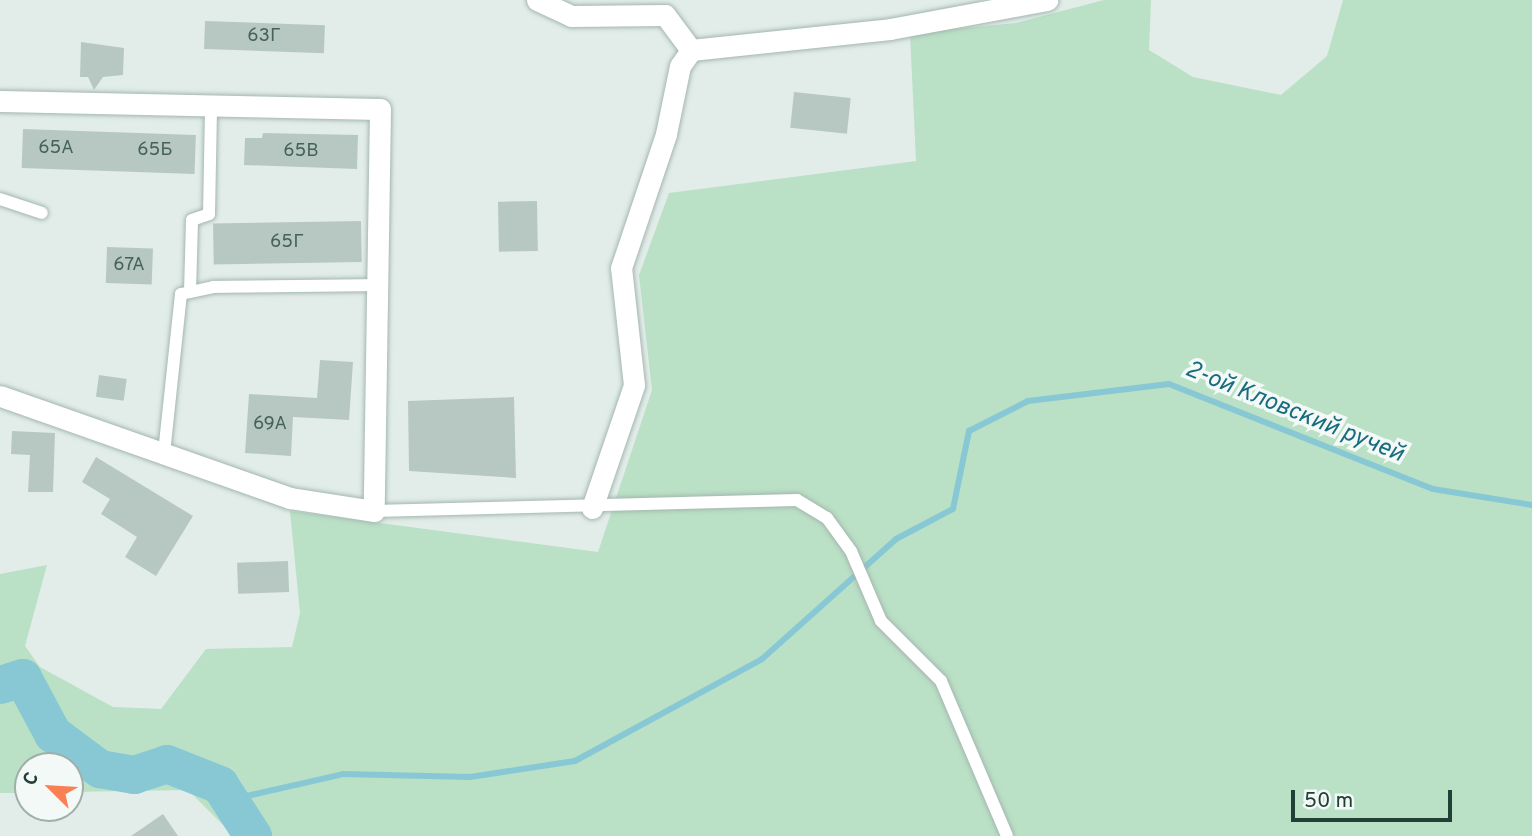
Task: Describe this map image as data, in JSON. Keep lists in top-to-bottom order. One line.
{"water":["2-ой Кловский ручей"],"house_numbers":["63Г","65А","65Б","65В","65Г","67А","69А"],"scale_bar":"50 m","north":"top left"}
